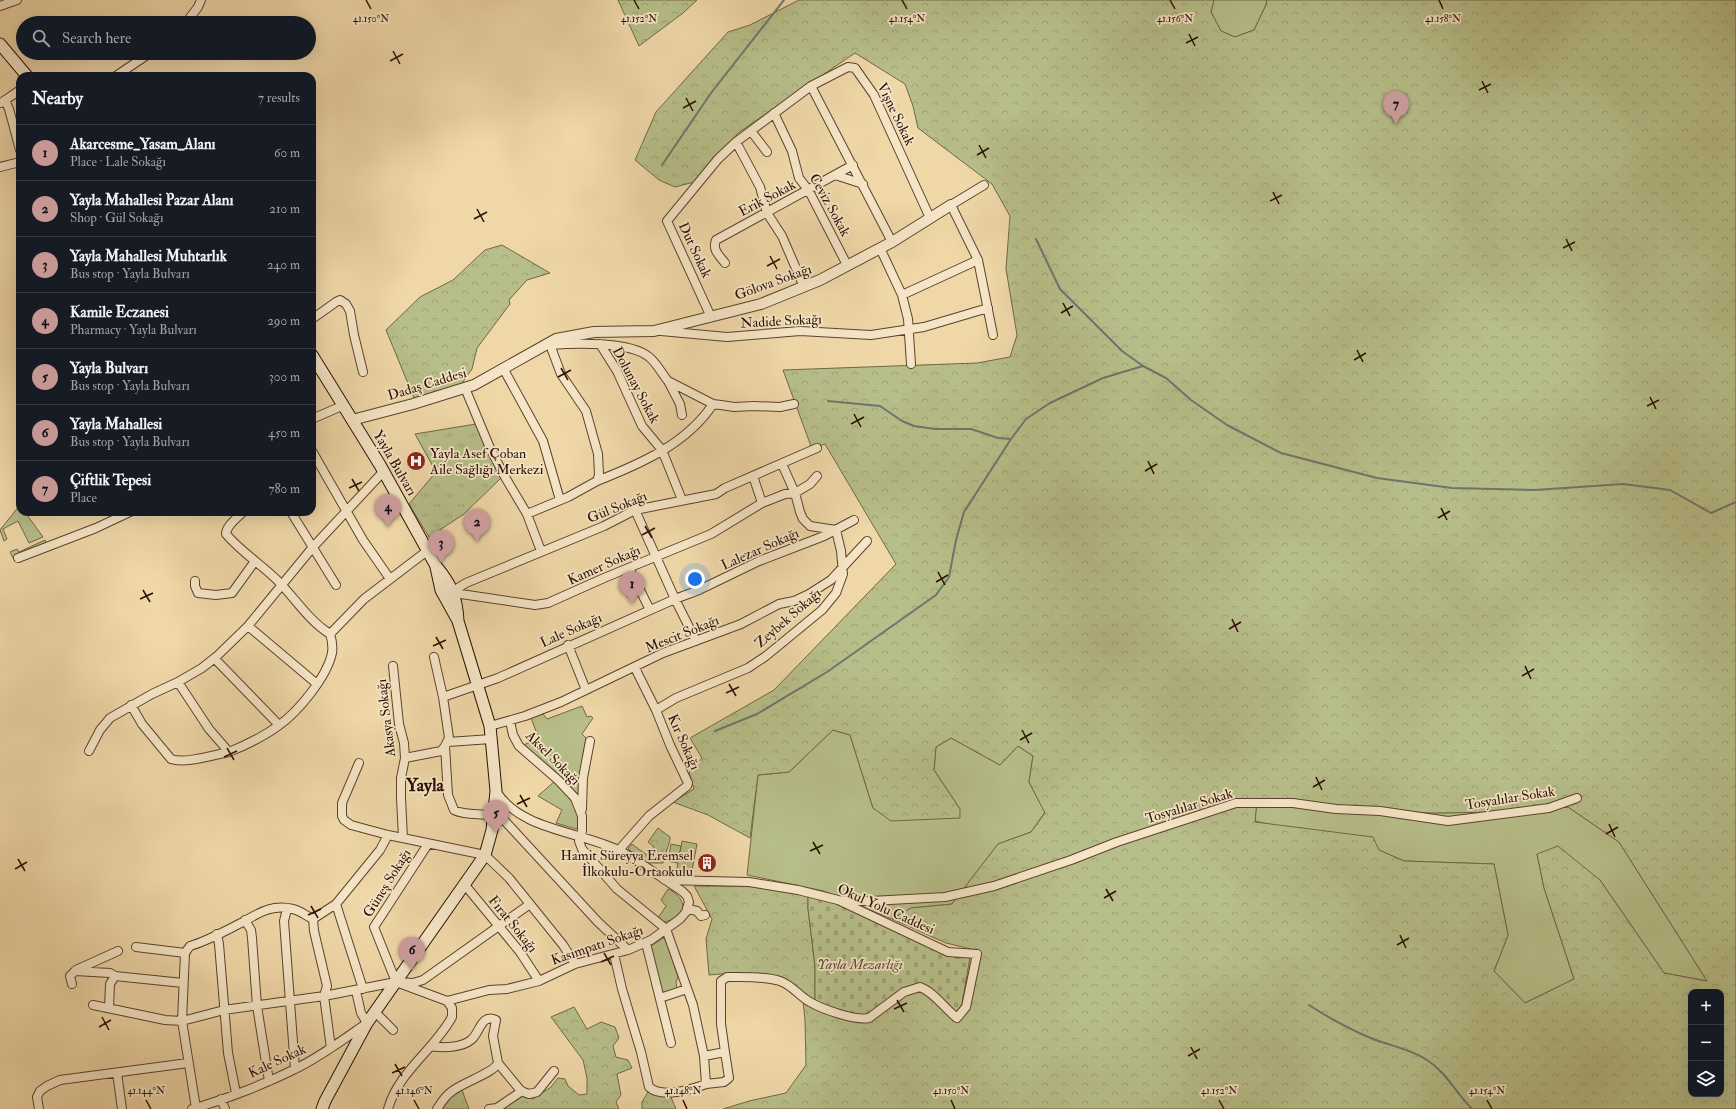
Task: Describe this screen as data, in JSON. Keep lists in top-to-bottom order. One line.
{"streets":{"main road":["Yayla Bulvarı"],"street":["Vişne Sokak","Erik Sokak","Ceviz Sokak","Dut Sokak","Gölova Sokağı","Nadide Sokağı","Dadaş Caddesi","Dolunay Sokak","Gül Sokağı","Lalezar Sokağı","Kamer Sokağı","Zeybek Sokağı","Lale Sokağı","Mescit Sokağı","Akasya Sokağı","Kır Sokağı","Aksel Sokağı","Tosyalılar Sokak","Güneş Sokağı","Okul Yolu Caddesi","Fırat Sokağı","Kasımpatı Sokağı","Kale Sokak"]},"crossings":[["Vişne Sokak","Gölova Sokağı"],["Erik Sokak","Ceviz Sokak"],["Ceviz Sokak","Gölova Sokağı"],["Dut Sokak","Gölova Sokağı"],["Gölova Sokağı","Nadide Sokağı"],["Gölova Sokağı","Dadaş Caddesi"],["Dadaş Caddesi","Dolunay Sokak"],["Dadaş Caddesi","Yayla Bulvarı"],["Dolunay Sokak","Gül Sokağı"],["Yayla Bulvarı","Gül Sokağı"],["Yayla Bulvarı","Kamer Sokağı"],["Yayla Bulvarı","Lale Sokağı"],["Yayla Bulvarı","Mescit Sokağı"],["Yayla Bulvarı","Güneş Sokağı"],["Yayla Bulvarı","Fırat Sokağı"],["Yayla Bulvarı","Kale Sokak"],["Gül Sokağı","Kamer Sokağı"],["Lalezar Sokağı","Zeybek Sokağı"],["Lalezar Sokağı","Lale Sokağı"],["Zeybek Sokağı","Mescit Sokağı"],["Zeybek Sokağı","Kır Sokağı"],["Mescit Sokağı","Kır Sokağı"],["Mescit Sokağı","Aksel Sokağı"],["Tosyalılar Sokak","Okul Yolu Caddesi"],["Fırat Sokağı","Kasımpatı Sokağı"]],"districts":["Yayla"],"parks":["Yayla Mezarlığı"],"places":{"hospital":["Yayla Asef Çoban Aile Sağlığı Merkezi"],"building":["Hamit Süreyya Eremsel İlkokulu-Ortaokulu"]},"page":{"search":"Search here","heading":["Nearby","7 results"],"pins":["7","4","2","3","1","5","6"],"list":[{"mark":"1","name":"Akarcesme_Yasam_Alanı","note":"Place · Lale Sokağı","value":"60 m"},{"mark":"2","name":"Yayla Mahallesi Pazar Alanı","note":"Shop · Gül Sokağı","value":"210 m"},{"mark":"3","name":"Yayla Mahallesi Muhtarlık","note":"Bus stop · Yayla Bulvarı","value":"240 m"},{"mark":"4","name":"Kamile Eczanesi","note":"Pharmacy · Yayla Bulvarı","value":"290 m"},{"mark":"5","name":"Yayla Bulvarı","note":"Bus stop · Yayla Bulvarı","value":"300 m"},{"mark":"6","name":"Yayla Mahallesi","note":"Bus stop · Yayla Bulvarı","value":"450 m"},{"mark":"7","name":"Çiftlik Tepesi","note":"Place","value":"780 m"}],"map_buttons":["+","−"]},"coordinates":["41.150°N","41.152°N","41.154°N","41.156°N","41.158°N","41.144°N","41.146°N","41.148°N"]}
